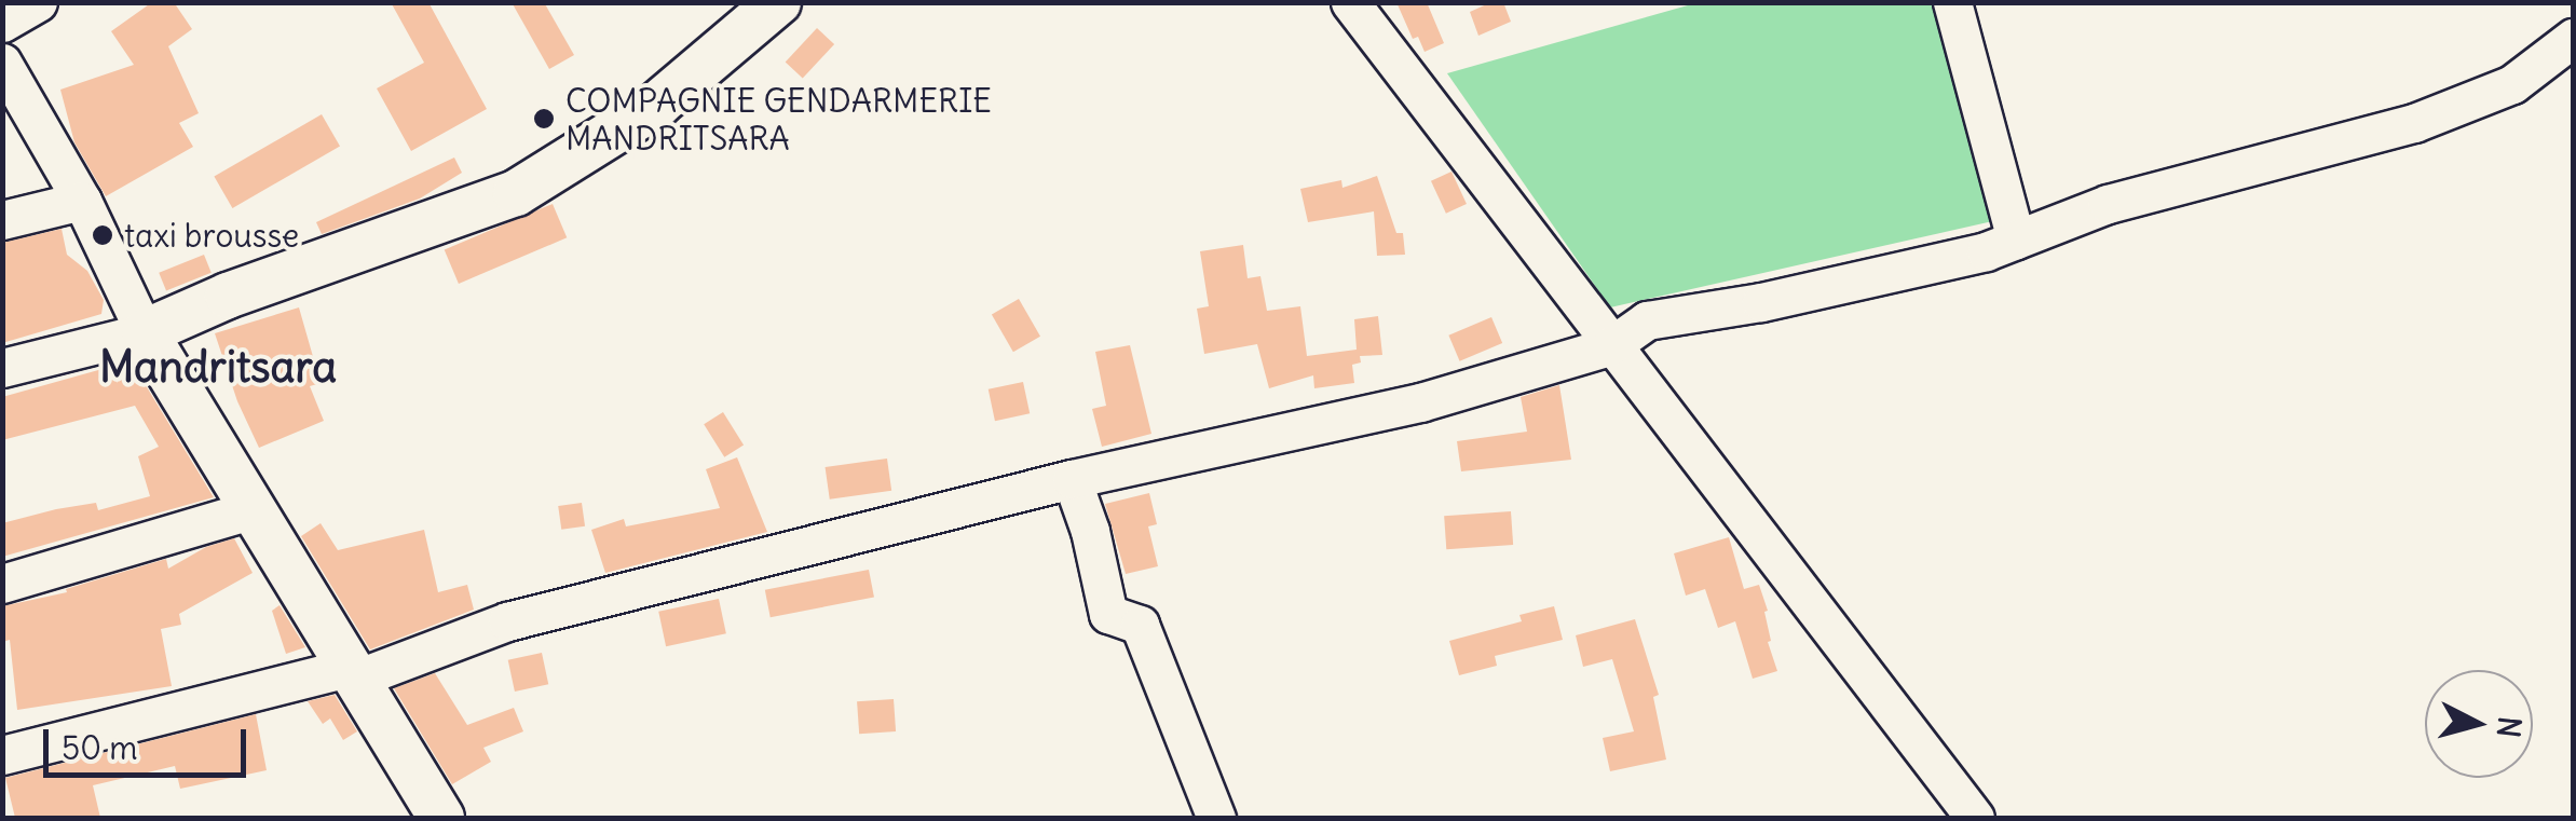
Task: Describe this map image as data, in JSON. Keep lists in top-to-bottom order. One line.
{"districts":["Mandritsara"],"places":["COMPAGNIE GENDARMERIE MANDRITSARA","taxi brousse"],"scale_bar":"50 m","north":"right"}
